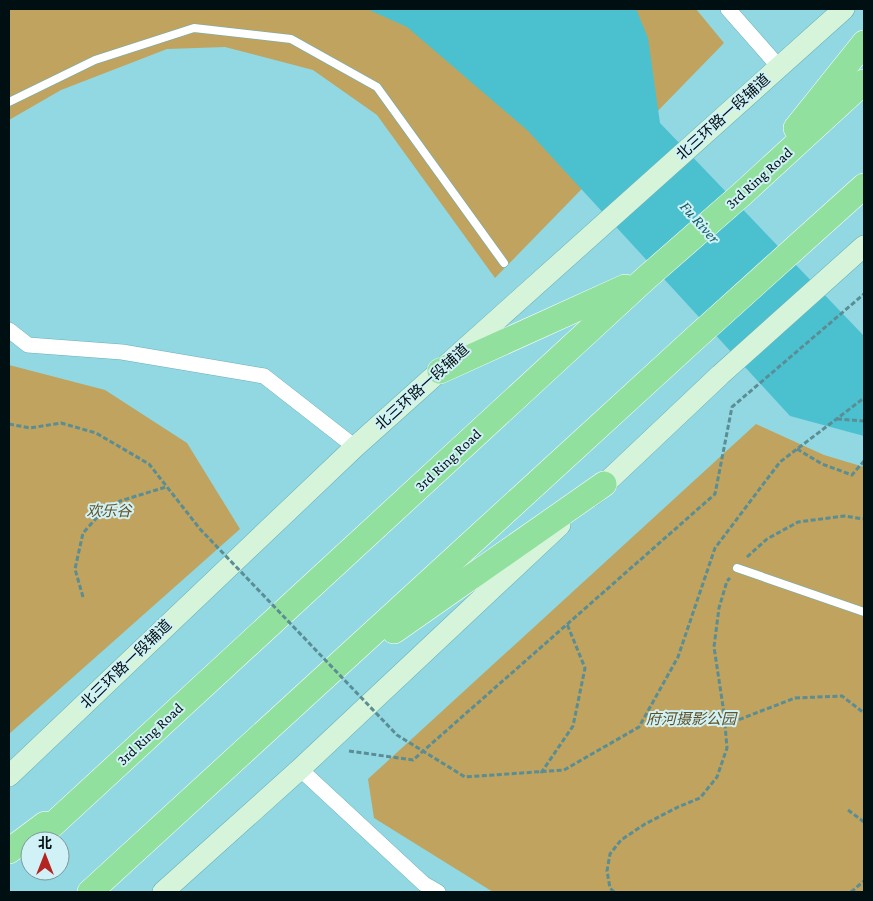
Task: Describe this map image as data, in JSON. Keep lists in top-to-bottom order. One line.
{"streets":{"highway":["3rd Ring Road"],"main road":["北三环路一段辅道"]},"water":["Fu River"],"parks":["欢乐谷","府河摄影公园"],"north":"top"}
